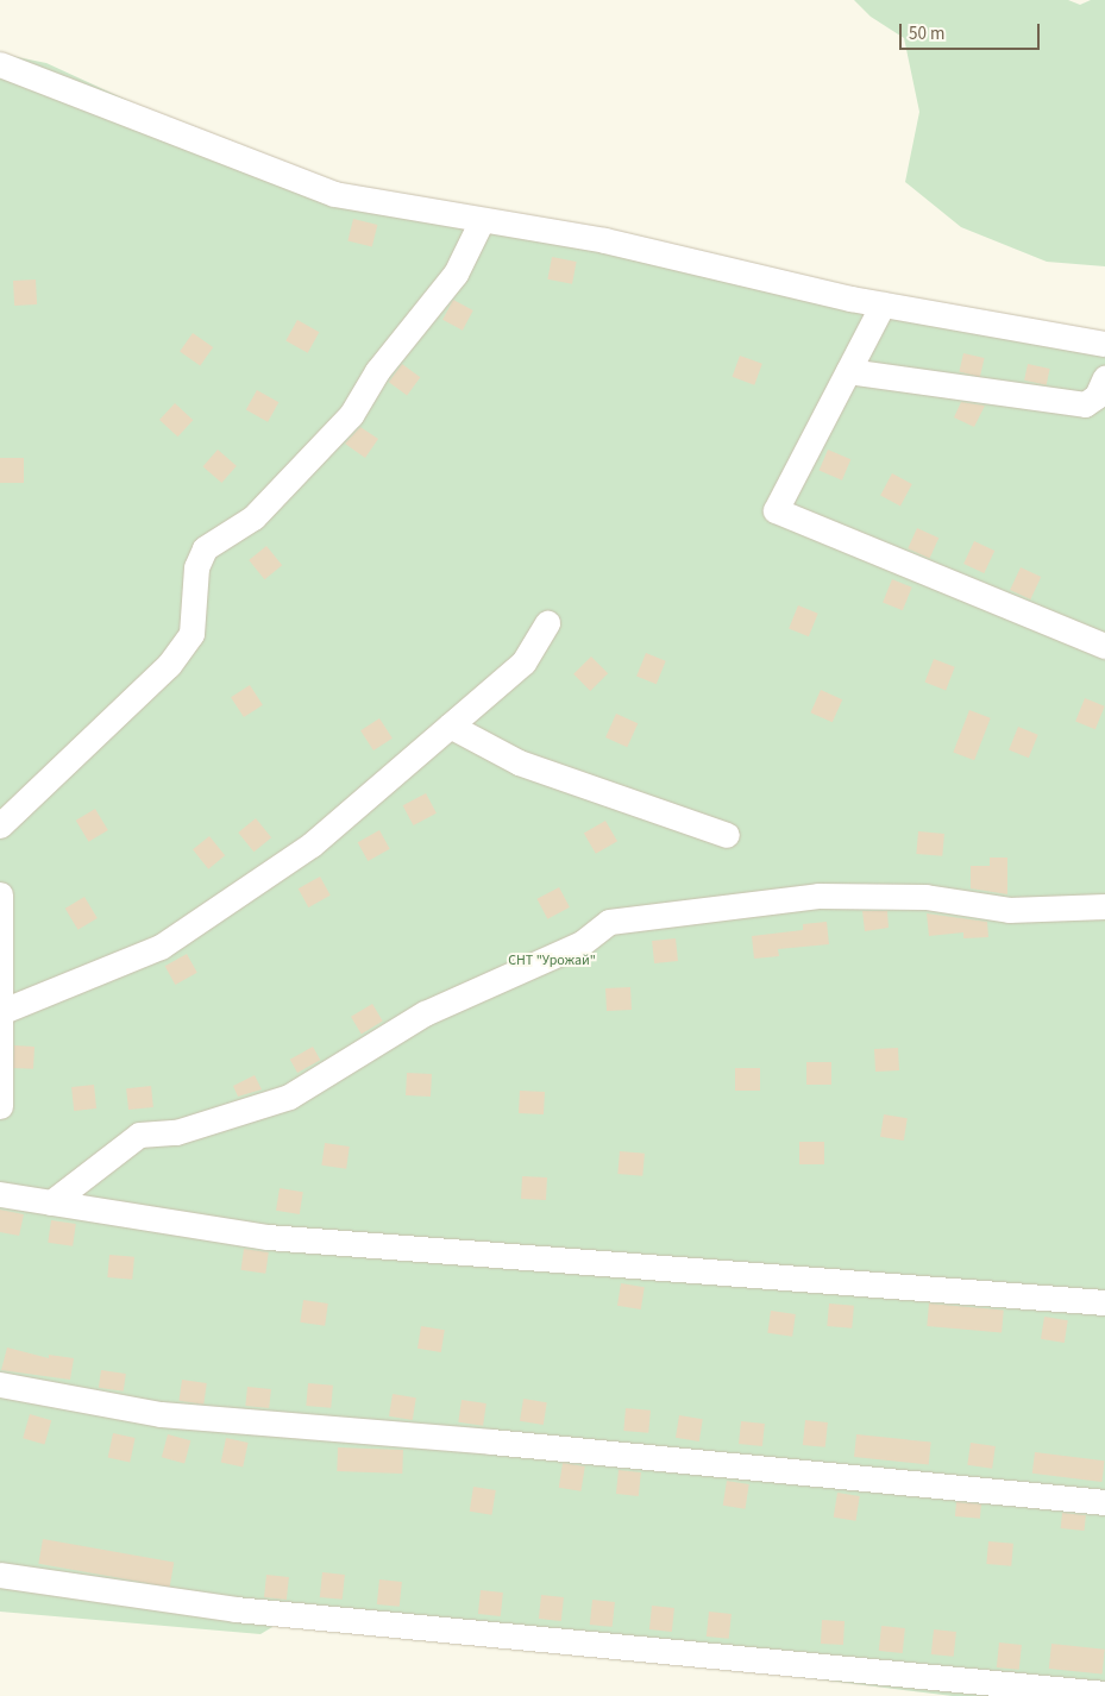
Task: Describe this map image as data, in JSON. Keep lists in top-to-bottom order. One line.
{"parks":["СНТ \"Урожай\""],"scale_bar":"50 m"}
